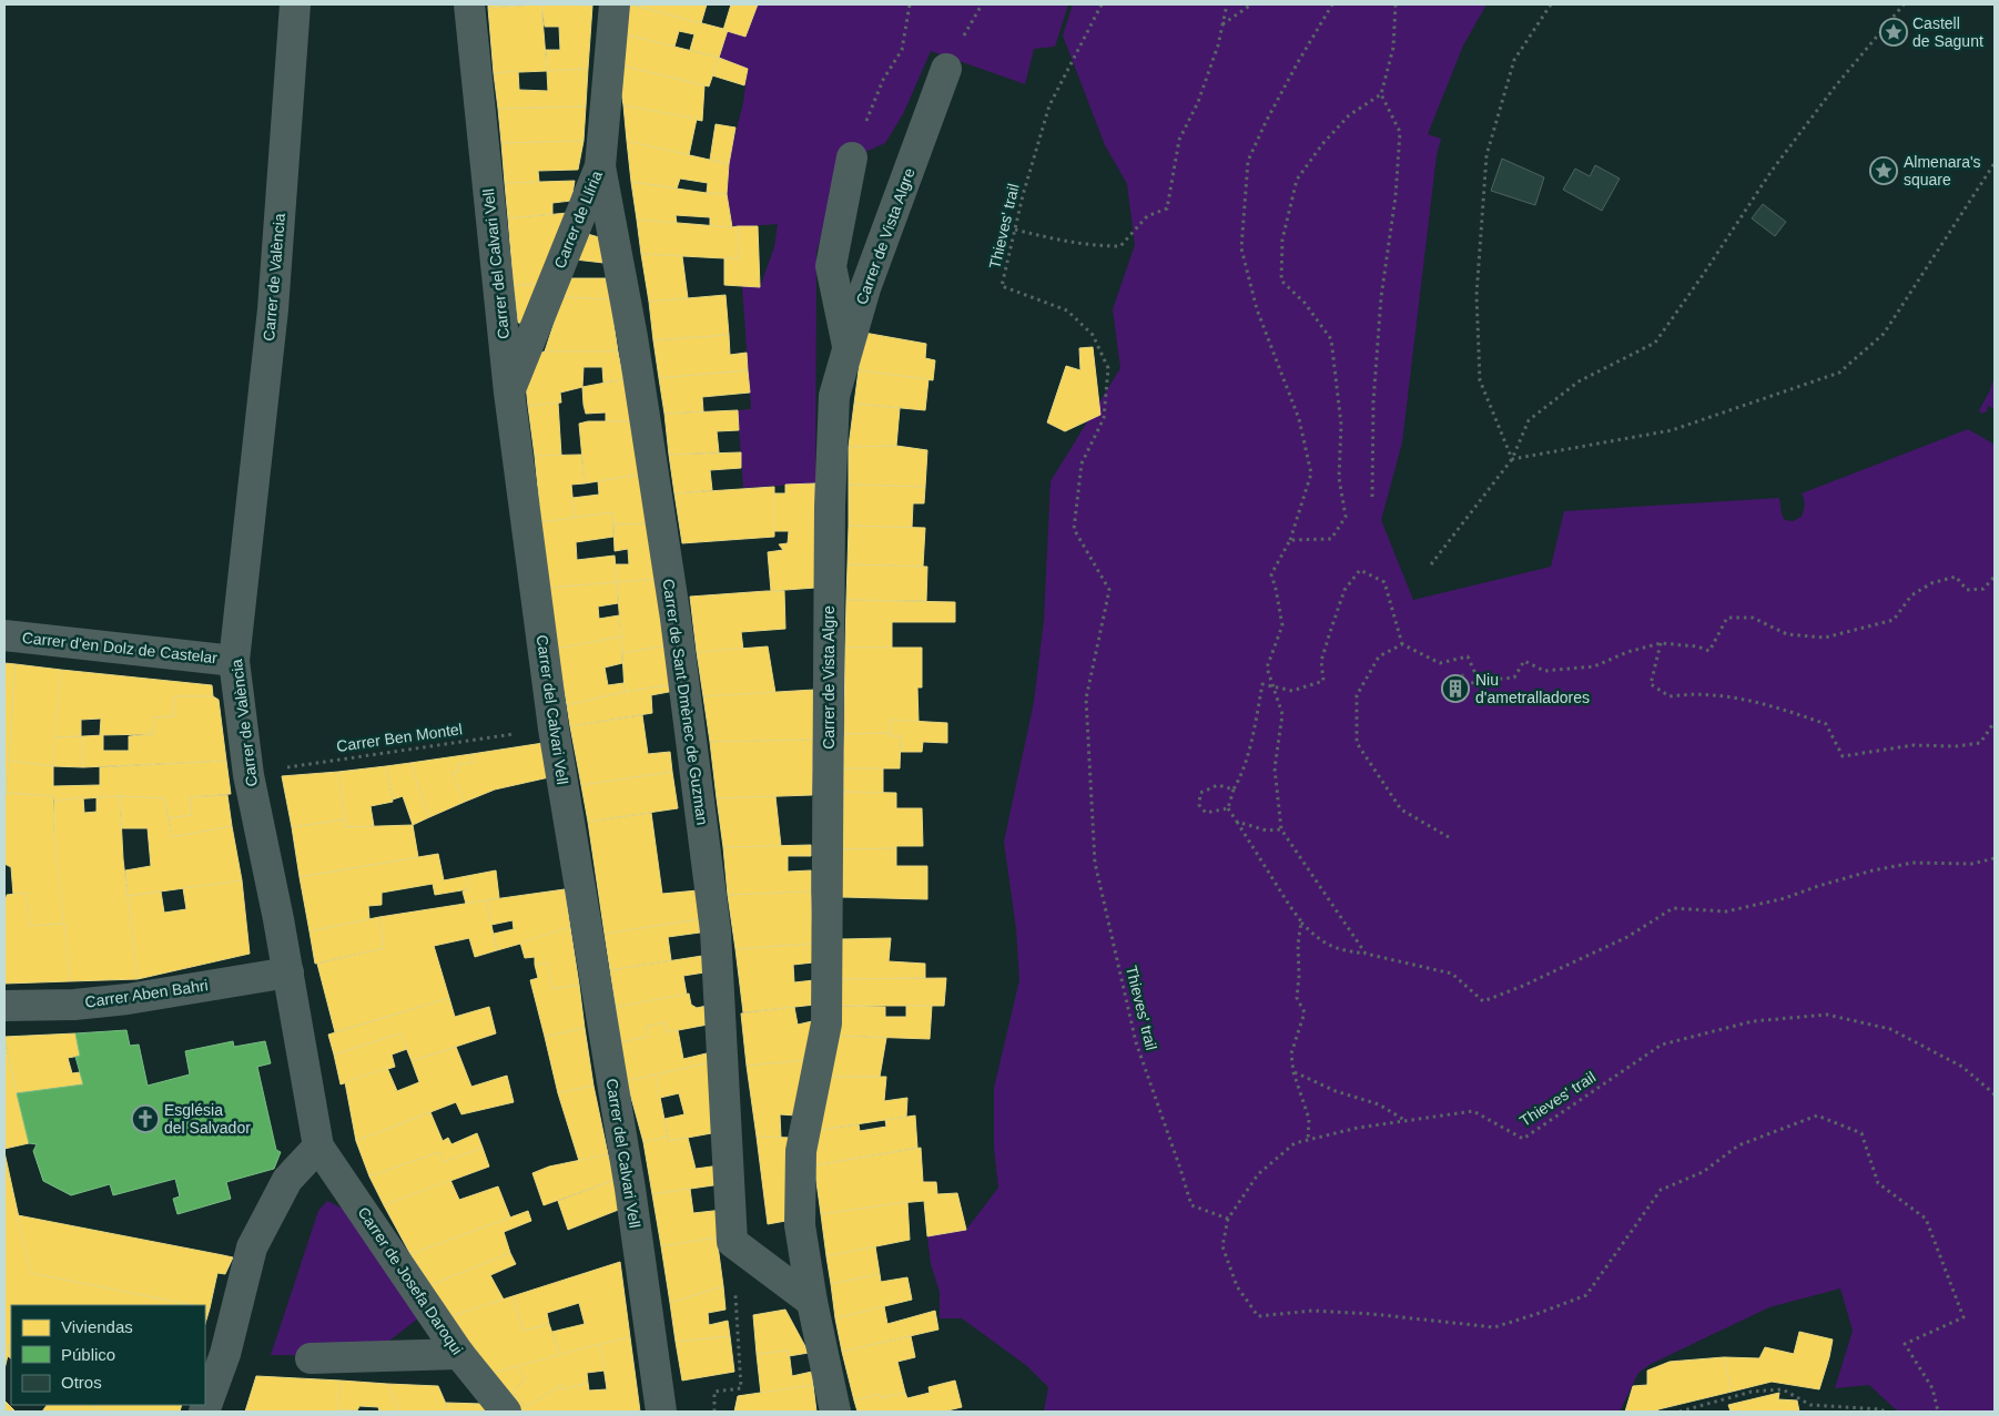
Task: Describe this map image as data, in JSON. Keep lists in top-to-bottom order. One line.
{"streets":{"street":["Carrer de Llíria","Carrer de Vista Algre","Carrer del Calvari Vell","Carrer de València","Carrer d'en Dolz de Castelar","Carrer de Sant Dmènec de Guzman","Carrer Aben Bahri","Carrer de Josefa Daroqui"],"path":["Thieves' trail","Carrer Ben Montel"]},"crossings":[["Carrer de Llíria","Carrer del Calvari Vell"],["Carrer de Llíria","Carrer de Sant Dmènec de Guzman"],["Carrer de Vista Algre","Carrer de Sant Dmènec de Guzman"],["Carrer del Calvari Vell","Carrer Ben Montel"],["Carrer de València","Carrer d'en Dolz de Castelar"],["Carrer de València","Carrer Ben Montel"],["Carrer de València","Carrer Aben Bahri"],["Carrer de València","Carrer de Josefa Daroqui"]],"places":{"place":["Castell de Sagunt","Almenara's square"],"building":["Niu d'ametralladores"],"church":["Església del Salvador"]},"legend":["Viviendas","Público","Otros"]}
